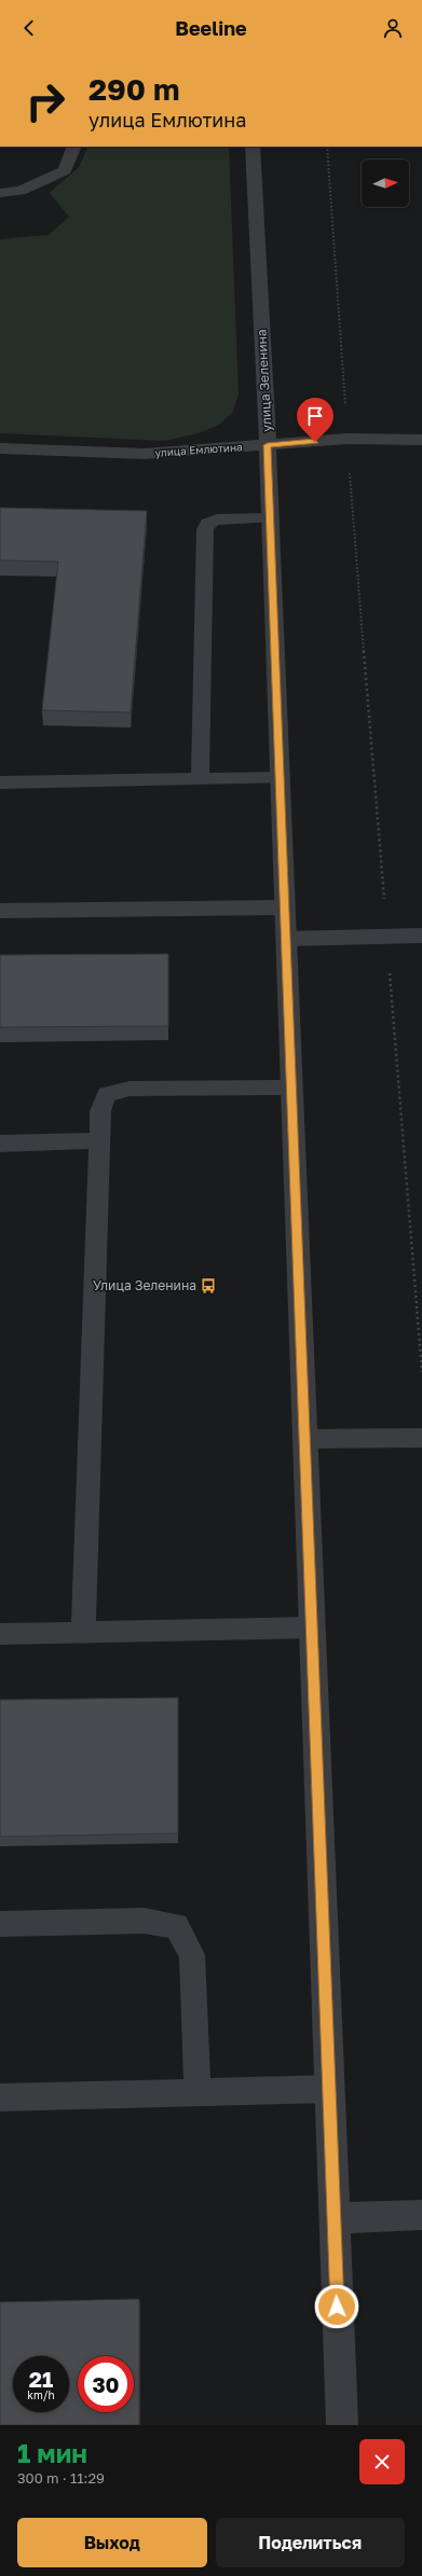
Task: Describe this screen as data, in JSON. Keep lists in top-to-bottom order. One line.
{"streets":{"street":["улица Зеленина","улица Емлютина"]},"crossings":[["улица Зеленина","улица Емлютина"]],"places":{"bus stop":["Улица Зеленина"]},"north":"right","page":{"header":"Beeline","turn":["290 m","улица Емлютина"],"speed":"21 km/h","limit":"30","heading":["1 мин","300 m · 11:29"],"buttons":["Выход","Поделиться"]}}
